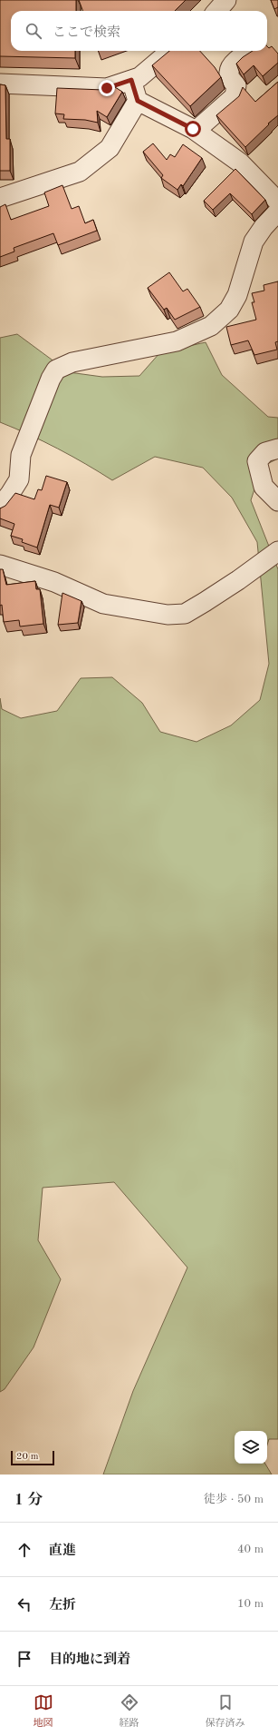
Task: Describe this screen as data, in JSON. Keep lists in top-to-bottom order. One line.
{"scale_bar":"20 m","page":{"search":"ここで検索","scale":"20 m","heading":["1 分","徒歩 · 50 m"],"list":[["直進","40 m"],["左折","10 m"],"目的地に到着"],"nav":["地図","経路","保存済み"]}}
